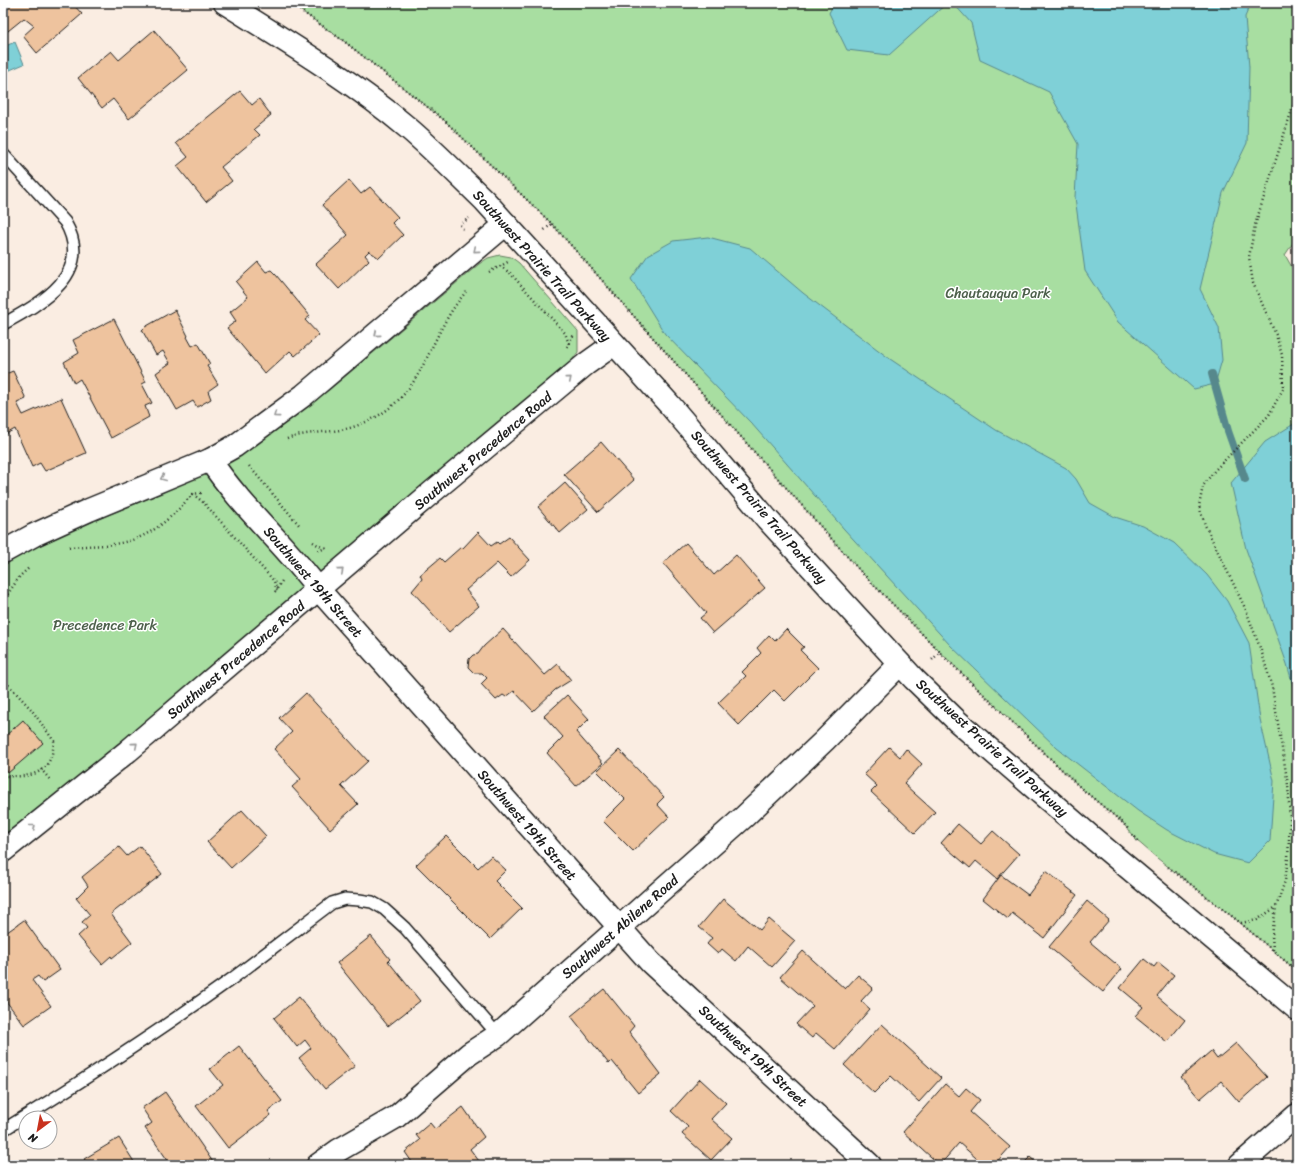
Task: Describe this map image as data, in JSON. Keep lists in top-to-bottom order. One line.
{"streets":{"street":["Southwest Prairie Trail Parkway","Southwest Precedence Road","Southwest 19th Street","Southwest Abilene Road"]},"crossings":[["Southwest Prairie Trail Parkway","Southwest Precedence Road"],["Southwest Prairie Trail Parkway","Southwest Abilene Road"],["Southwest Precedence Road","Southwest 19th Street"],["Southwest 19th Street","Southwest Abilene Road"]],"parks":["Chautauqua Park","Precedence Park"],"north":"bottom left"}
